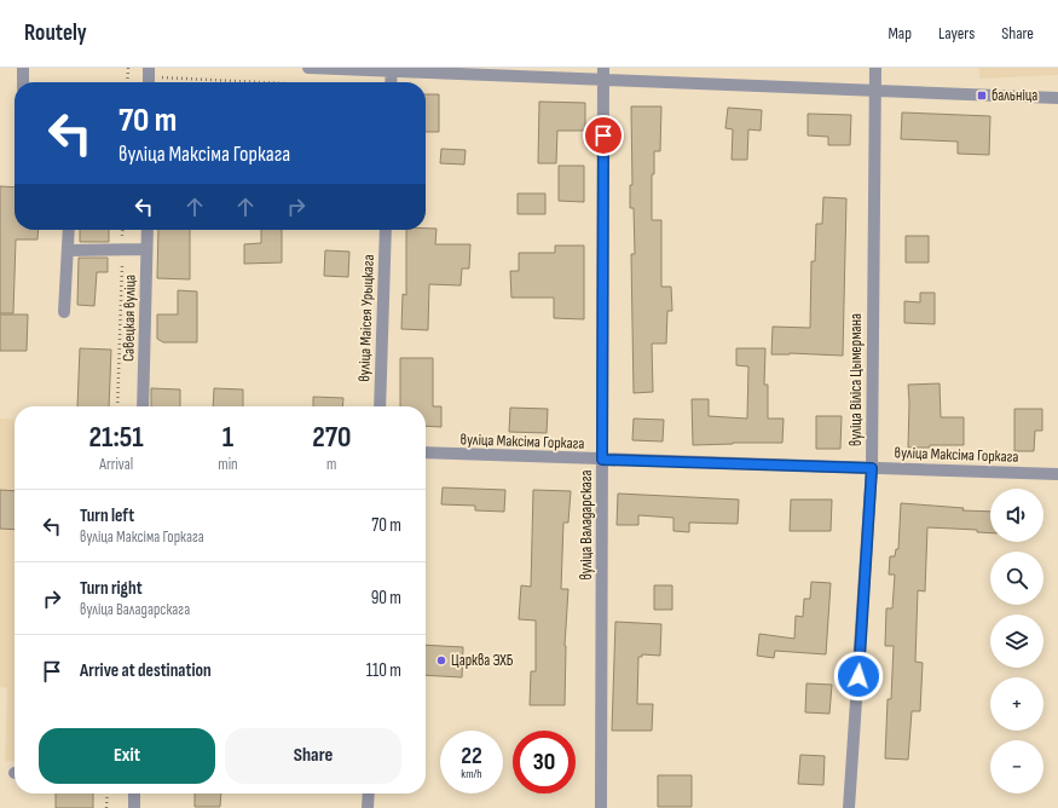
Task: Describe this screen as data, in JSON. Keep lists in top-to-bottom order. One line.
{"streets":{"street":["Савецкая вуліца","вуліца Маісея Урыцкага","вуліца Віліса Цымермана","вуліца Максіма Горкага","вуліца Валадарскага"]},"crossings":[["вуліца Віліса Цымермана","вуліца Максіма Горкага"],["вуліца Максіма Горкага","вуліца Валадарскага"]],"places":{"transit":["бальніца"],"other":["Царква ЭХБ"]},"page":{"header":"Routely","nav":["Map","Layers","Share"],"turn":["70 m","вуліца Максіма Горкага"],"eta":["21:51","Arrival","1","min","270","m"],"map_buttons":["+","−"],"list":[{"name":"Turn left","note":"вуліца Максіма Горкага","value":"70 m"},{"name":"Turn right","note":"вуліца Валадарскага","value":"90 m"},{"name":"Arrive at destination","value":"110 m"}],"buttons":["Exit","Share"],"speed":"22 km/h","limit":"30"}}
